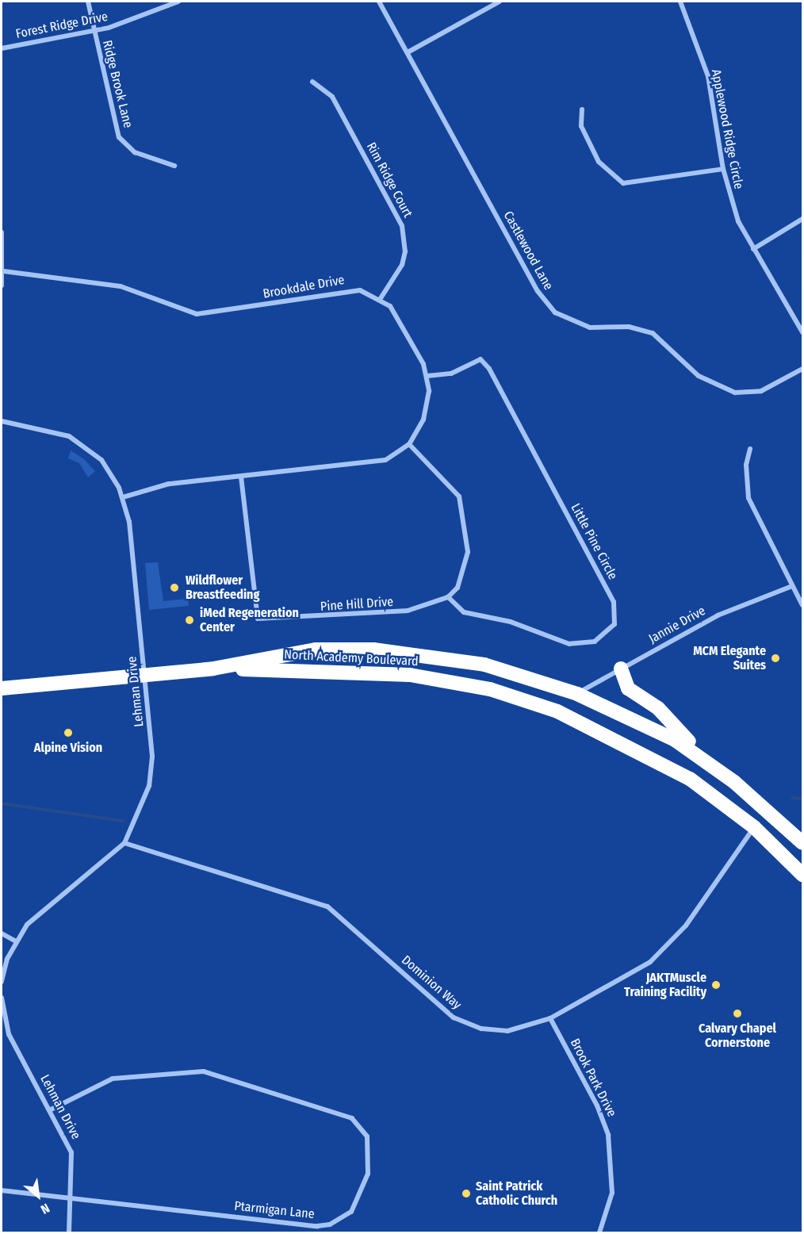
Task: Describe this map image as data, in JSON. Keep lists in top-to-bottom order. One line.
{"streets":{"highway":["North Academy Boulevard"],"street":["Forest Ridge Drive","Ridge Brook Lane","Applewood Ridge Circle","Rim Ridge Court","Castlewood Lane","Brookdale Drive","Little Pine Circle","Pine Hill Drive","Jannie Drive","Lehman Drive","Dominion Way","Brook Park Drive","Ptarmigan Lane"]},"crossings":[["Forest Ridge Drive","Ridge Brook Lane"],["Rim Ridge Court","Brookdale Drive"],["Little Pine Circle","Pine Hill Drive"],["Jannie Drive","North Academy Boulevard"],["North Academy Boulevard","Lehman Drive"],["North Academy Boulevard","Dominion Way"],["Lehman Drive","Dominion Way"],["Lehman Drive","Ptarmigan Lane"],["Dominion Way","Brook Park Drive"]],"places":["Wildflower Breastfeeding","iMed Regeneration Center","MCM Elegante Suites","Alpine Vision","JAKTMuscle Training Facility","Calvary Chapel Cornerstone","Saint Patrick Catholic Church"],"north":"bottom right"}
